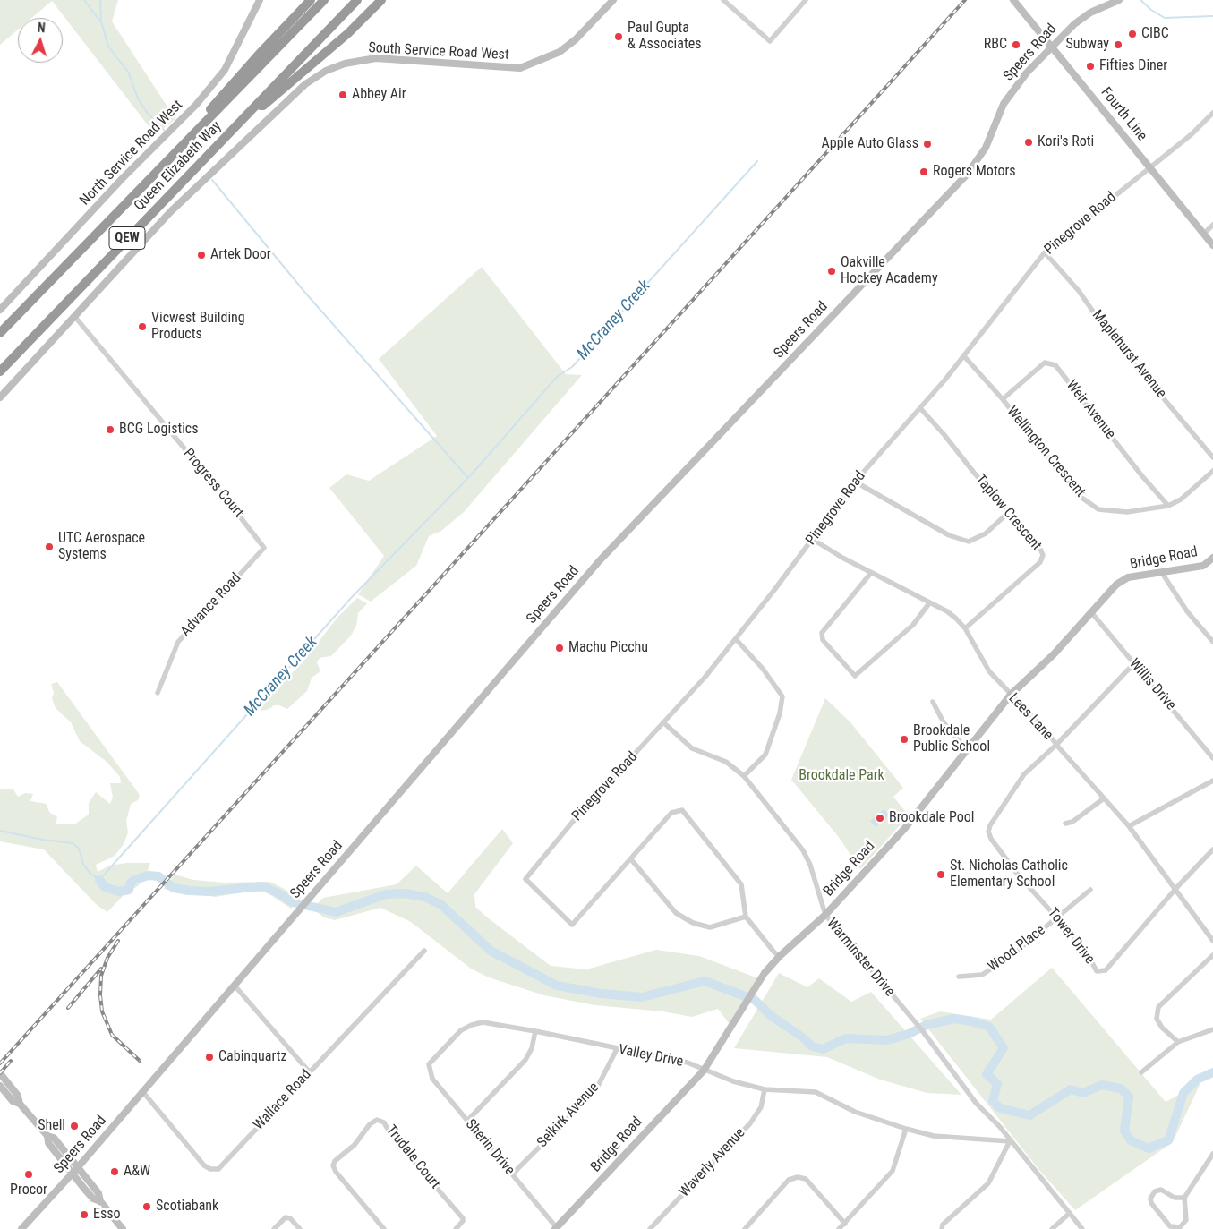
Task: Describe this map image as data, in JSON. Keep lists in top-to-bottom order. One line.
{"streets":{"highway":["Queen Elizabeth Way","QEW"],"street":["South Service Road West","Speers Road","Fourth Line","North Service Road West","Pinegrove Road","Maplehurst Avenue","Weir Avenue","Wellington Crescent","Progress Court","Taplow Crescent","Bridge Road","Advance Road","Willis Drive","Lees Lane","Tower Drive","Wood Place","Warminster Drive","Valley Drive","Wallace Road","Selkirk Avenue","Sherin Drive","Trudale Court","Waverly Avenue"]},"crossings":[["South Service Road West","Progress Court"],["Speers Road","Fourth Line"],["Speers Road","Wallace Road"],["Fourth Line","Pinegrove Road"],["Pinegrove Road","Maplehurst Avenue"],["Pinegrove Road","Wellington Crescent"],["Pinegrove Road","Taplow Crescent"],["Pinegrove Road","Lees Lane"],["Pinegrove Road","Warminster Drive"],["Weir Avenue","Wellington Crescent"],["Progress Court","Advance Road"],["Taplow Crescent","Lees Lane"],["Bridge Road","Willis Drive"],["Bridge Road","Lees Lane"],["Bridge Road","Warminster Drive"],["Bridge Road","Valley Drive"],["Bridge Road","Sherin Drive"],["Lees Lane","Tower Drive"],["Tower Drive","Wood Place"],["Valley Drive","Selkirk Avenue"],["Valley Drive","Sherin Drive"],["Valley Drive","Waverly Avenue"],["Selkirk Avenue","Sherin Drive"]],"water":["McCraney Creek"],"parks":["Brookdale Park"],"places":["CIBC","Paul Gupta & Associates","RBC","Subway","Fifties Diner","Abbey Air","Kori's Roti","Apple Auto Glass","Rogers Motors","Artek Door","Oakville Hockey Academy","Vicwest Building Products","BCG Logistics","UTC Aerospace Systems","Machu Picchu","Brookdale Public School","Brookdale Pool","St. Nicholas Catholic Elementary School","Cabinquartz","Shell","A&W","Procor","Scotiabank","Esso"],"north":"top"}
